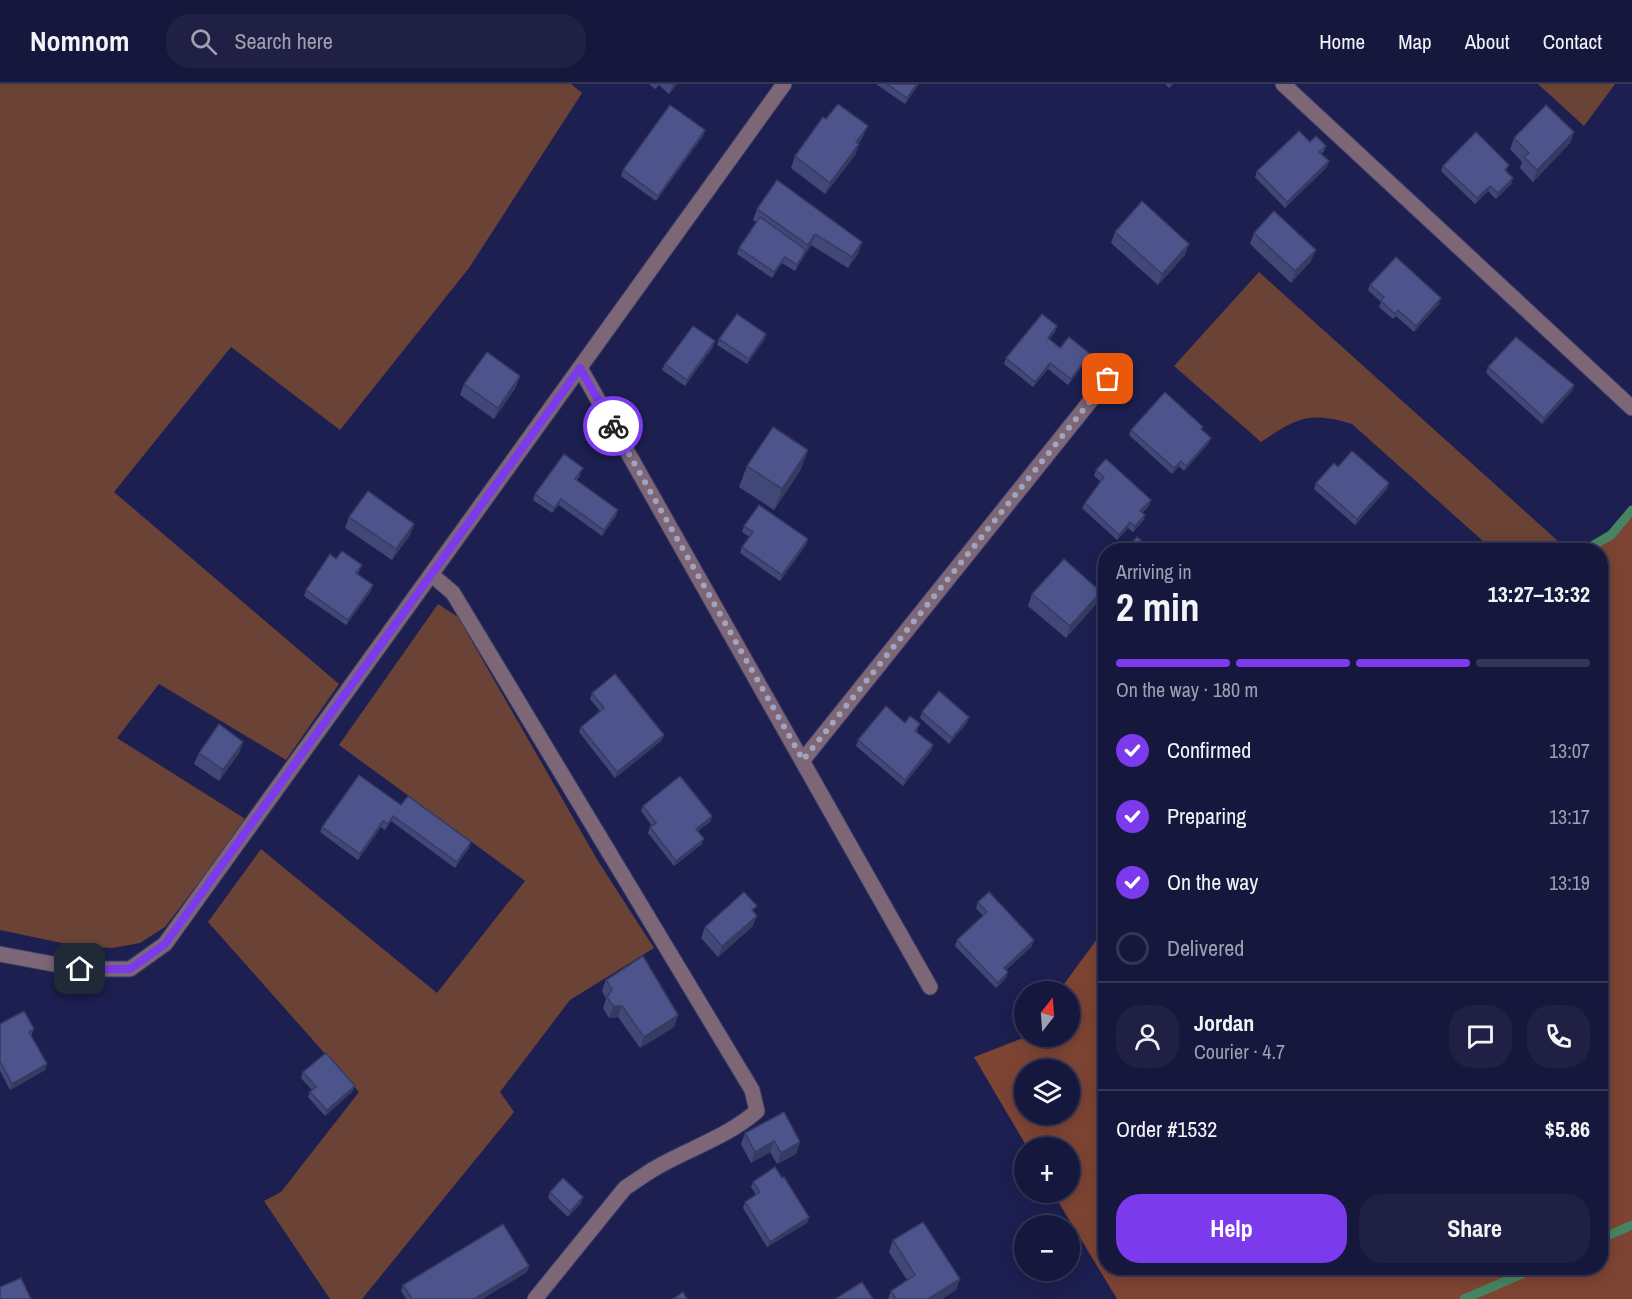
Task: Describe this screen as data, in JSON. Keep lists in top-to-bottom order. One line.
{"north":"top","page":{"header":"Nomnom","search":"Search here","nav":["Home","Map","About","Contact"],"heading":["2 min","Arriving in","13:27–13:32"],"panel":["Jordan","Courier · 4.7","Order #1532","$5.86"],"bar":"On the way · 180 m","list":[["Confirmed","13:07"],["Preparing","13:17"],["On the way","13:19"],"Delivered"],"map_buttons":["+","−"],"buttons":["Help","Share"]}}
